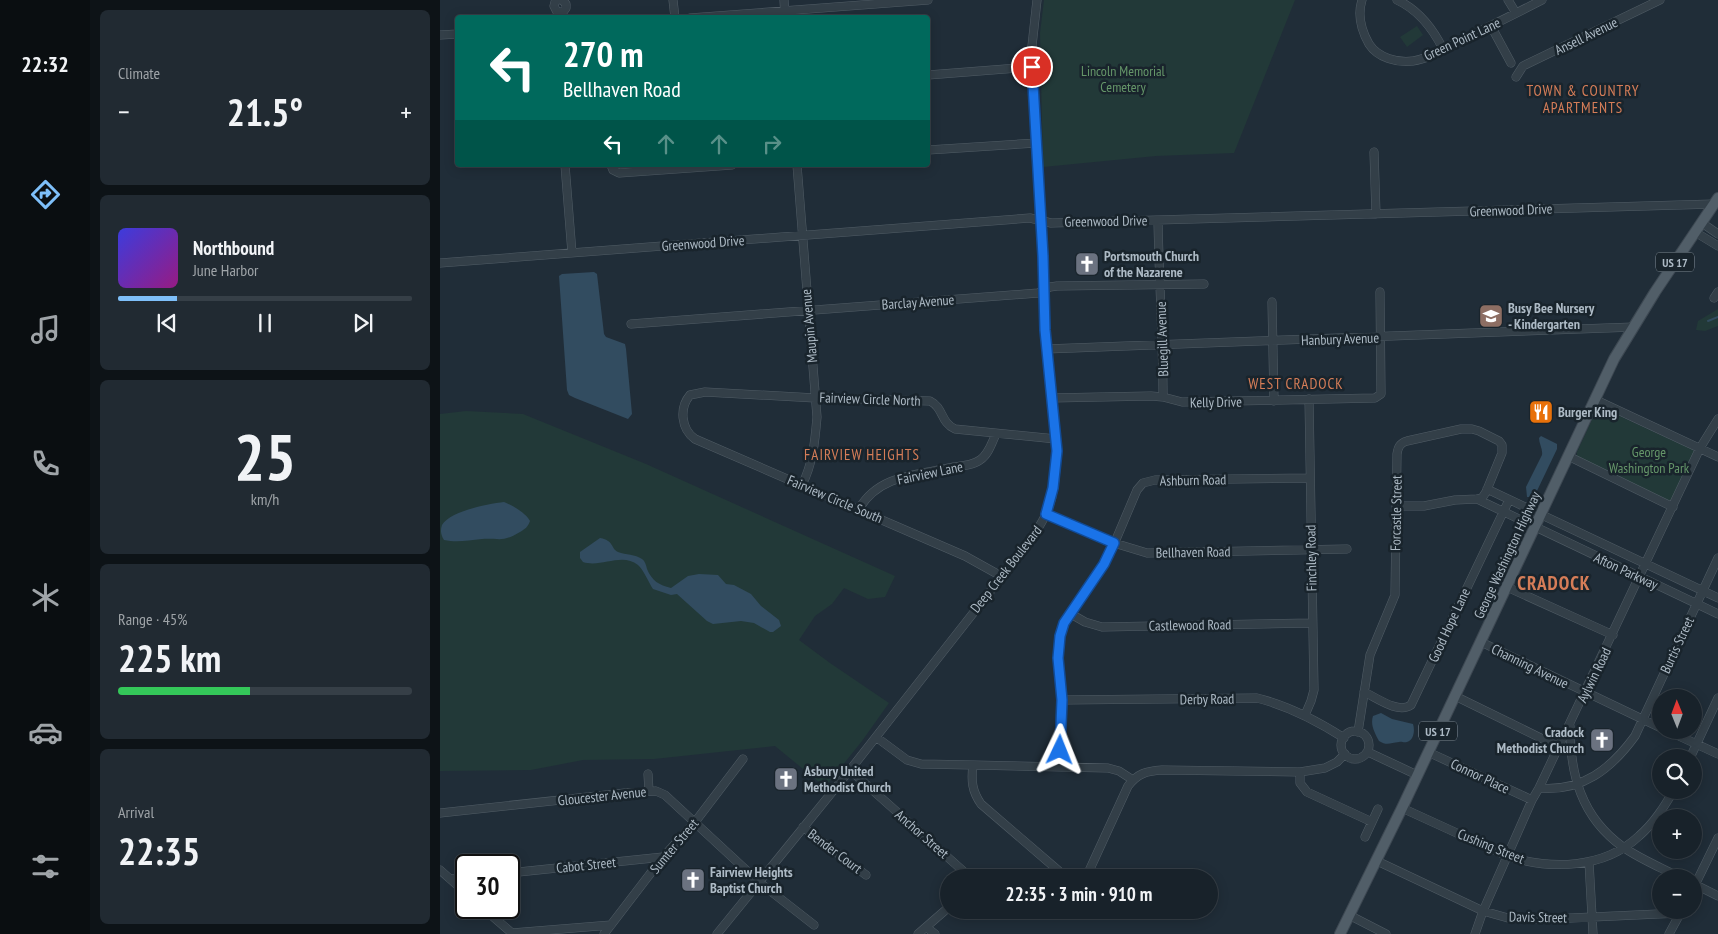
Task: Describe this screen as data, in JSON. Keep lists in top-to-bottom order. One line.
{"streets":{"main road":["US 17","George Washington Highway"],"street":["Ansell Avenue","Green Point Lane","Greenwood Drive","Barclay Avenue","Maupin Avenue","Bluegill Avenue","Hanbury Avenue","Fairview Circle North","Kelly Drive","Fairview Lane","Ashburn Road","Fairview Circle South","Forcastle Street","Bellhaven Road","Finchley Road","Deep Creek Boulevard","Afton Parkway","Castlewood Road","Good Hope Lane","Burtis Street","Channing Avenue","Aylwin Road","Derby Road","Connor Place","Gloucester Avenue","Anchor Street","Sumter Street","Cushing Street","Bender Court","Cabot Street","Davis Street"]},"crossings":[["Greenwood Drive","Maupin Avenue"],["Greenwood Drive","Bluegill Avenue"],["Greenwood Drive","George Washington Highway"],["Greenwood Drive","Deep Creek Boulevard"],["Barclay Avenue","Maupin Avenue"],["Barclay Avenue","Bluegill Avenue"],["Barclay Avenue","Deep Creek Boulevard"],["Maupin Avenue","Fairview Circle North"],["Maupin Avenue","Fairview Circle South"],["Bluegill Avenue","Hanbury Avenue"],["Bluegill Avenue","Kelly Drive"],["Hanbury Avenue","Kelly Drive"],["Hanbury Avenue","George Washington Highway"],["Hanbury Avenue","Deep Creek Boulevard"],["Fairview Circle North","Fairview Lane"],["Fairview Circle North","Fairview Circle South"],["Fairview Circle North","Deep Creek Boulevard"],["Kelly Drive","Finchley Road"],["Kelly Drive","Deep Creek Boulevard"],["Fairview Lane","Fairview Circle South"],["Ashburn Road","Bellhaven Road"],["Ashburn Road","Finchley Road"],["Fairview Circle South","Deep Creek Boulevard"],["Forcastle Street","Afton Parkway"],["Forcastle Street","Good Hope Lane"],["Forcastle Street","Derby Road"],["Bellhaven Road","Finchley Road"],["Bellhaven Road","Deep Creek Boulevard"],["George Washington Highway","Afton Parkway"],["George Washington Highway","Channing Avenue"],["George Washington Highway","Connor Place"],["George Washington Highway","Cushing Street"],["George Washington Highway","Davis Street"],["Finchley Road","Castlewood Road"],["Finchley Road","Derby Road"],["Deep Creek Boulevard","Gloucester Avenue"],["Deep Creek Boulevard","Anchor Street"],["Deep Creek Boulevard","Bender Court"],["Afton Parkway","Good Hope Lane"],["Afton Parkway","Burtis Street"],["Afton Parkway","Aylwin Road"],["Burtis Street","Channing Avenue"],["Burtis Street","Aylwin Road"],["Channing Avenue","Aylwin Road"],["Aylwin Road","Connor Place"],["Aylwin Road","Cushing Street"],["Aylwin Road","Davis Street"],["Gloucester Avenue","Sumter Street"],["Sumter Street","Cabot Street"]],"districts":["TOWN & COUNTRY APARTMENTS","WEST CRADOCK","FAIRVIEW HEIGHTS","CRADOCK"],"parks":["Lincoln Memorial Cemetery","George Washington Park"],"places":{"church":["Portsmouth Church of the Nazarene","Cradock Methodist Church","Asbury United Methodist Church","Fairview Heights Baptist Church"],"school or university":["Busy Bee Nursery - Kindergarten"],"restaurant":["Burger King"]},"north":"top","page":{"tabs":"22:32","tile":["Climate",["25","km/h"],["Range · 45%","225 km"],["Arrival","22:35"]],"turn":["270 m","Bellhaven Road"],"heat":["−","21.5°","+"],"song":["Northbound","June Harbor"],"map_buttons":["+","−"],"limit":"30","trip":"22:35 · 3 min · 910 m"}}
